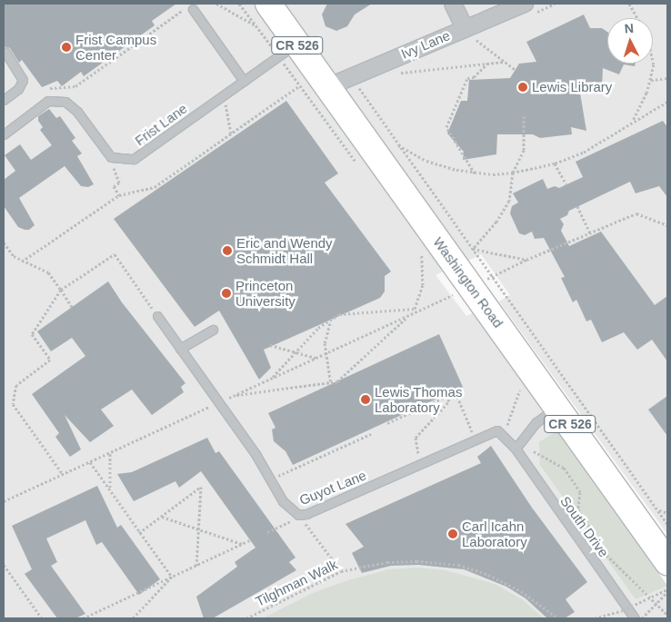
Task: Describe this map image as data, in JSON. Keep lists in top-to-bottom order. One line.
{"streets":{"main road":["CR 526","Washington Road"],"street":["Ivy Lane"],"lane":["Frist Lane","Guyot Lane","South Drive"],"path":["Tilghman Walk"]},"crossings":[["Ivy Lane","Washington Road"],["Frist Lane","Washington Road"],["Guyot Lane","South Drive"]],"places":["Frist Campus Center","Lewis Library","Eric and Wendy Schmidt Hall","Princeton University","Lewis Thomas Laboratory","Carl Icahn Laboratory"],"north":"top"}
